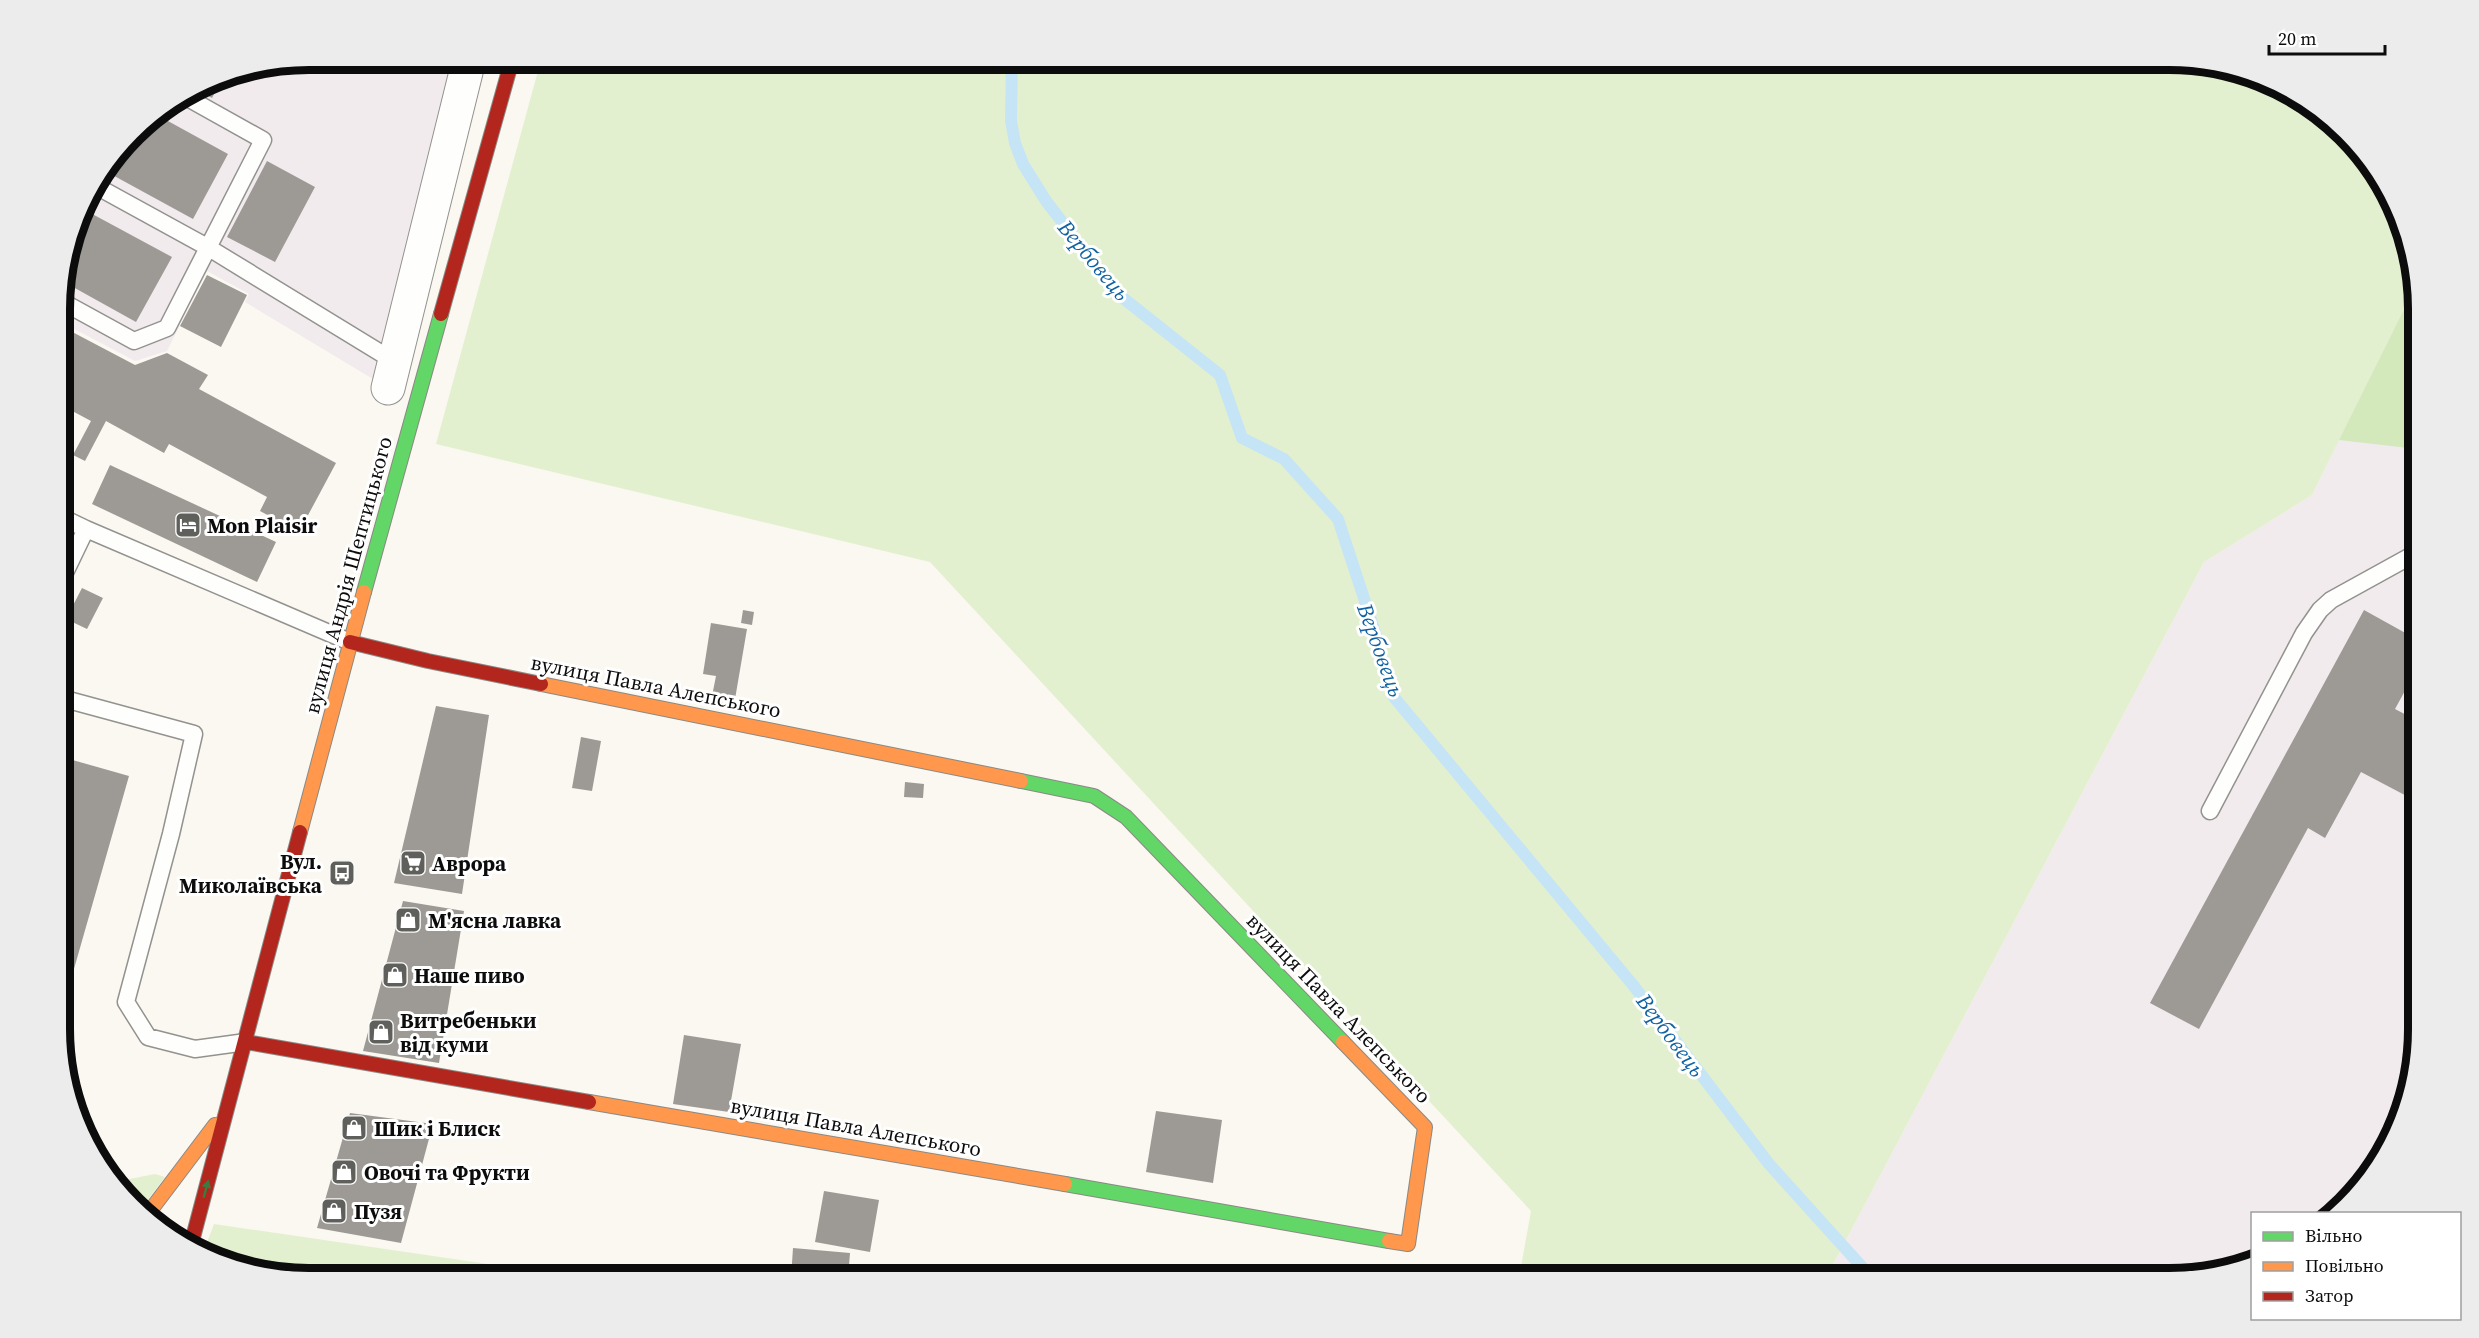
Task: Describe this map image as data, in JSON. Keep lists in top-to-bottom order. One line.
{"streets":{"street":["вулиця Андрія Шептицького","вулиця Павла Алепського"]},"crossings":[["вулиця Андрія Шептицького","вулиця Павла Алепського"]],"water":["Вербовець"],"places":{"hotel":["Mon Plaisir"],"supermarket":["Аврора"],"bus stop":["Вул. Миколаївська"],"shop":["М'ясна лавка","Наше пиво","Витребеньки від куми","Шик і Блиск","Овочі та Фрукти","Пузя"]},"legend":["Вільно","Повільно","Затор"],"scale_bar":"20 m"}
